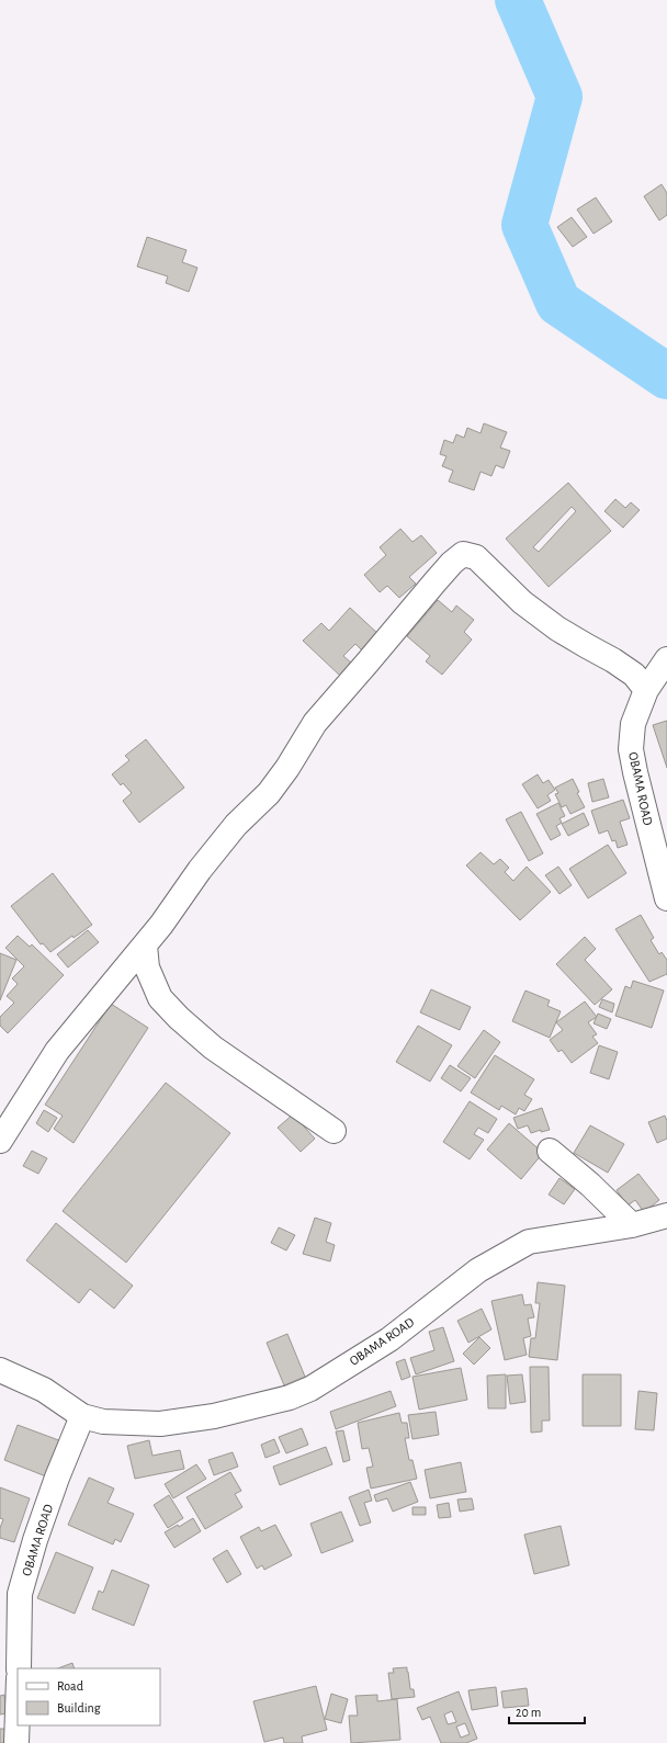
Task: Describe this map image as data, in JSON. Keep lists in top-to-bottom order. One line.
{"streets":{"street":["OBAMA ROAD"]},"legend":["Road","Building"],"scale_bar":"20 m"}
